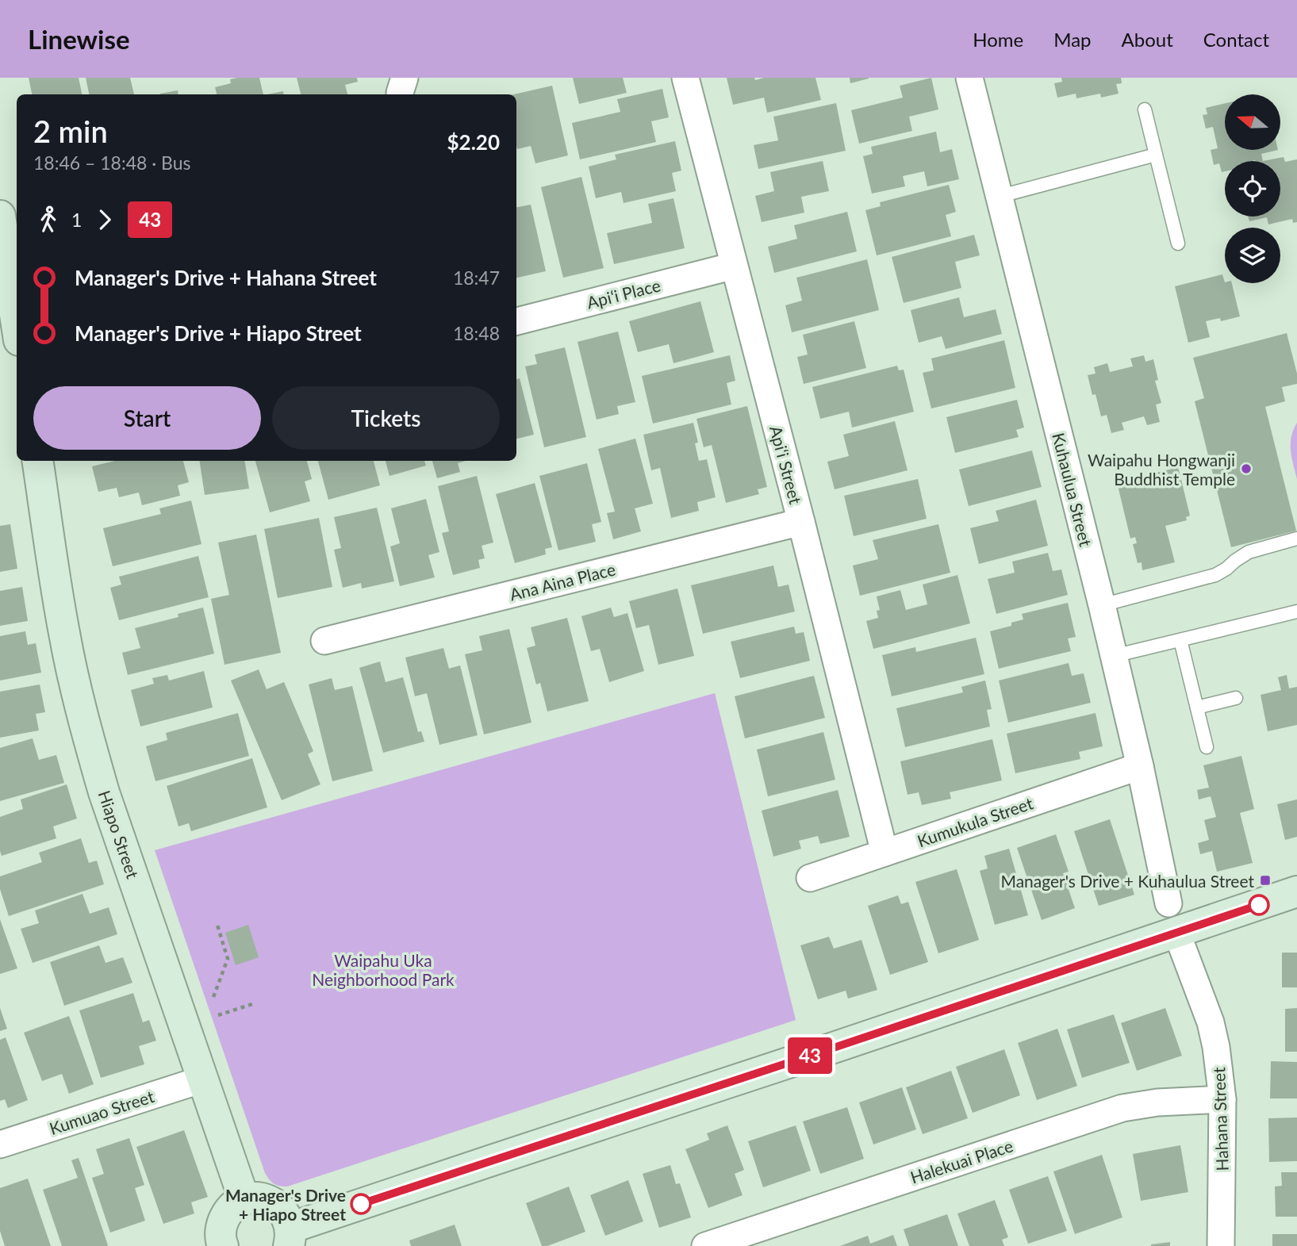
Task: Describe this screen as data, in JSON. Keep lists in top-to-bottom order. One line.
{"streets":{"street":["Apiʻi Place","Apiʻi Street","Kuhaulua Street","Ana Aina Place","Kumukula Street","Hiapo Street","Kumuao Street","Hahana Street","Halekuai Place"]},"crossings":[["Apiʻi Place","Apiʻi Street"],["Apiʻi Street","Ana Aina Place"],["Apiʻi Street","Kumukula Street"],["Kuhaulua Street","Kumukula Street"],["Hiapo Street","Kumuao Street"],["Hahana Street","Halekuai Place"]],"parks":["Waipahu Uka Neighborhood Park"],"places":{"other":["Waipahu Hongwanji Buddhist Temple","Manager's Drive + Hiapo Street"],"transit":["Manager's Drive + Kuhaulua Street"]},"lines":["bus line 43"],"north":"left","page":{"header":"Linewise","nav":["Home","Map","About","Contact"],"on_map":"43","heading":["2 min","18:46 – 18:48 · Bus","$2.20"],"legs":["1","43"],"list":[{"name":"Manager's Drive + Hahana Street","value":"18:47"},{"name":"Manager's Drive + Hiapo Street","value":"18:48"}],"buttons":["Start","Tickets"]}}
